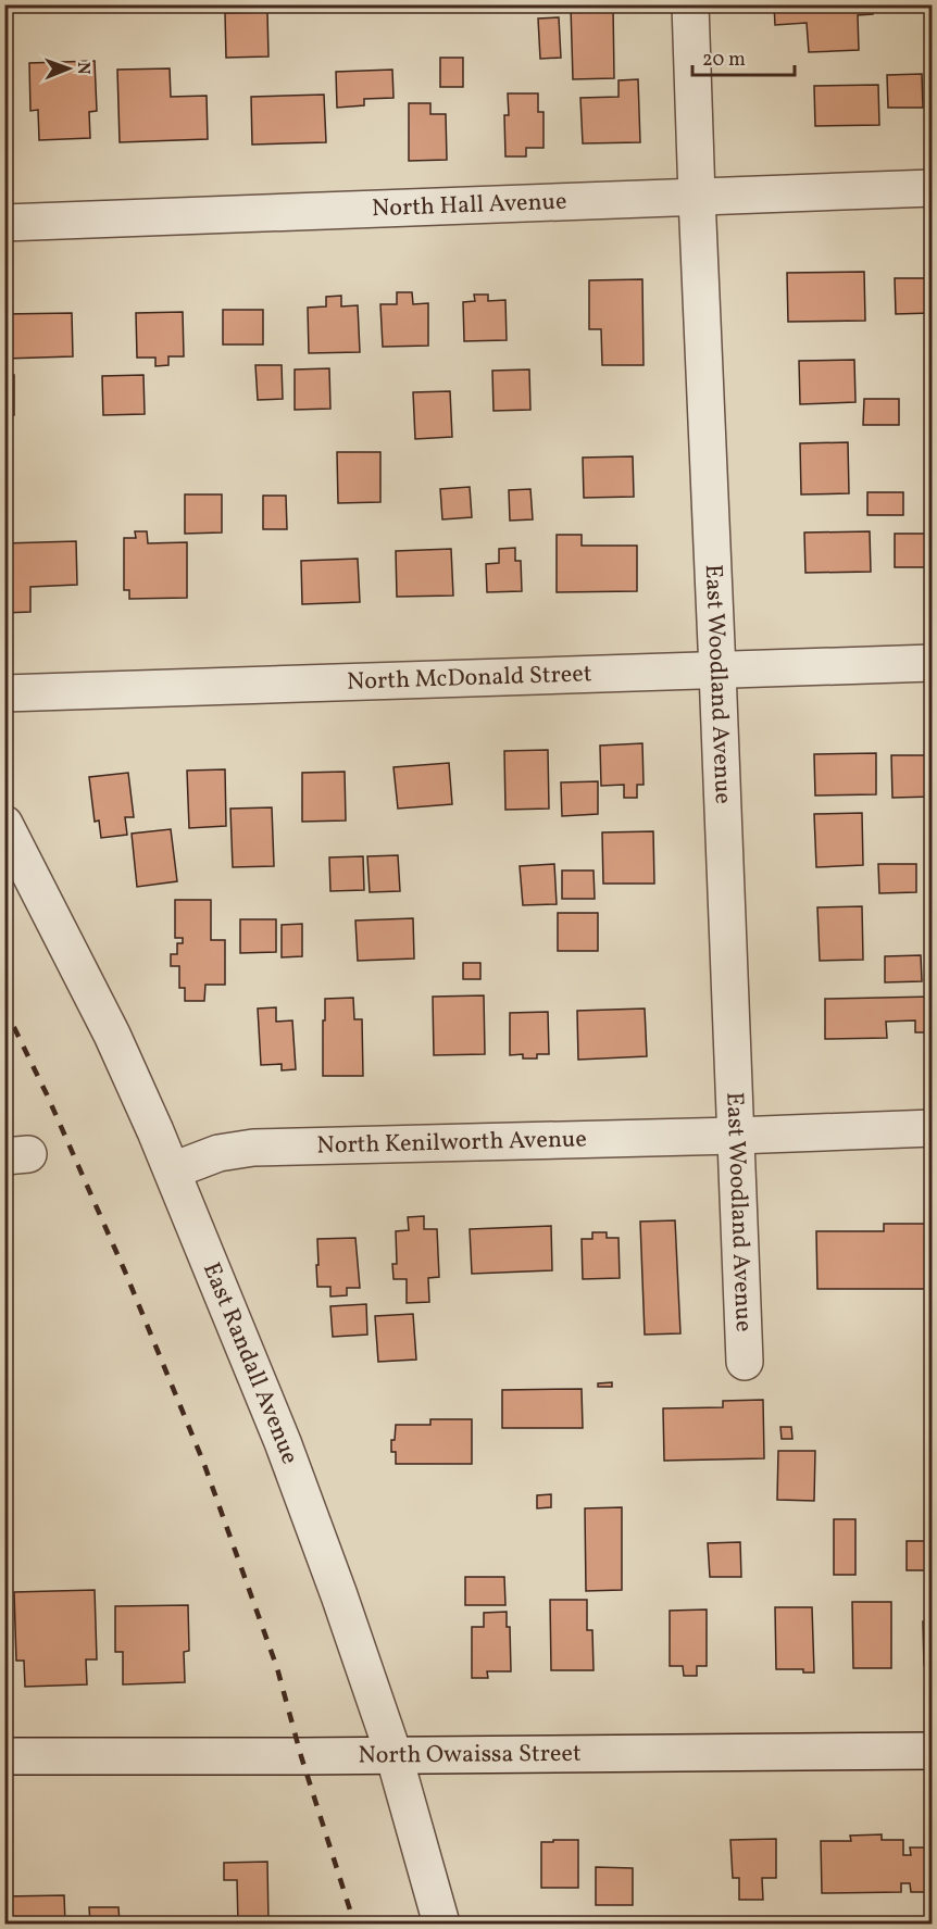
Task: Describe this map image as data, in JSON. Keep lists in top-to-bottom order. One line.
{"streets":{"street":["North Hall Avenue","North McDonald Street","East Woodland Avenue","North Kenilworth Avenue","East Randall Avenue","North Owaissa Street"]},"crossings":[["North Hall Avenue","East Woodland Avenue"],["North McDonald Street","East Woodland Avenue"],["East Woodland Avenue","North Kenilworth Avenue"],["North Kenilworth Avenue","East Randall Avenue"],["East Randall Avenue","North Owaissa Street"]],"scale_bar":"20 m","north":"right"}
